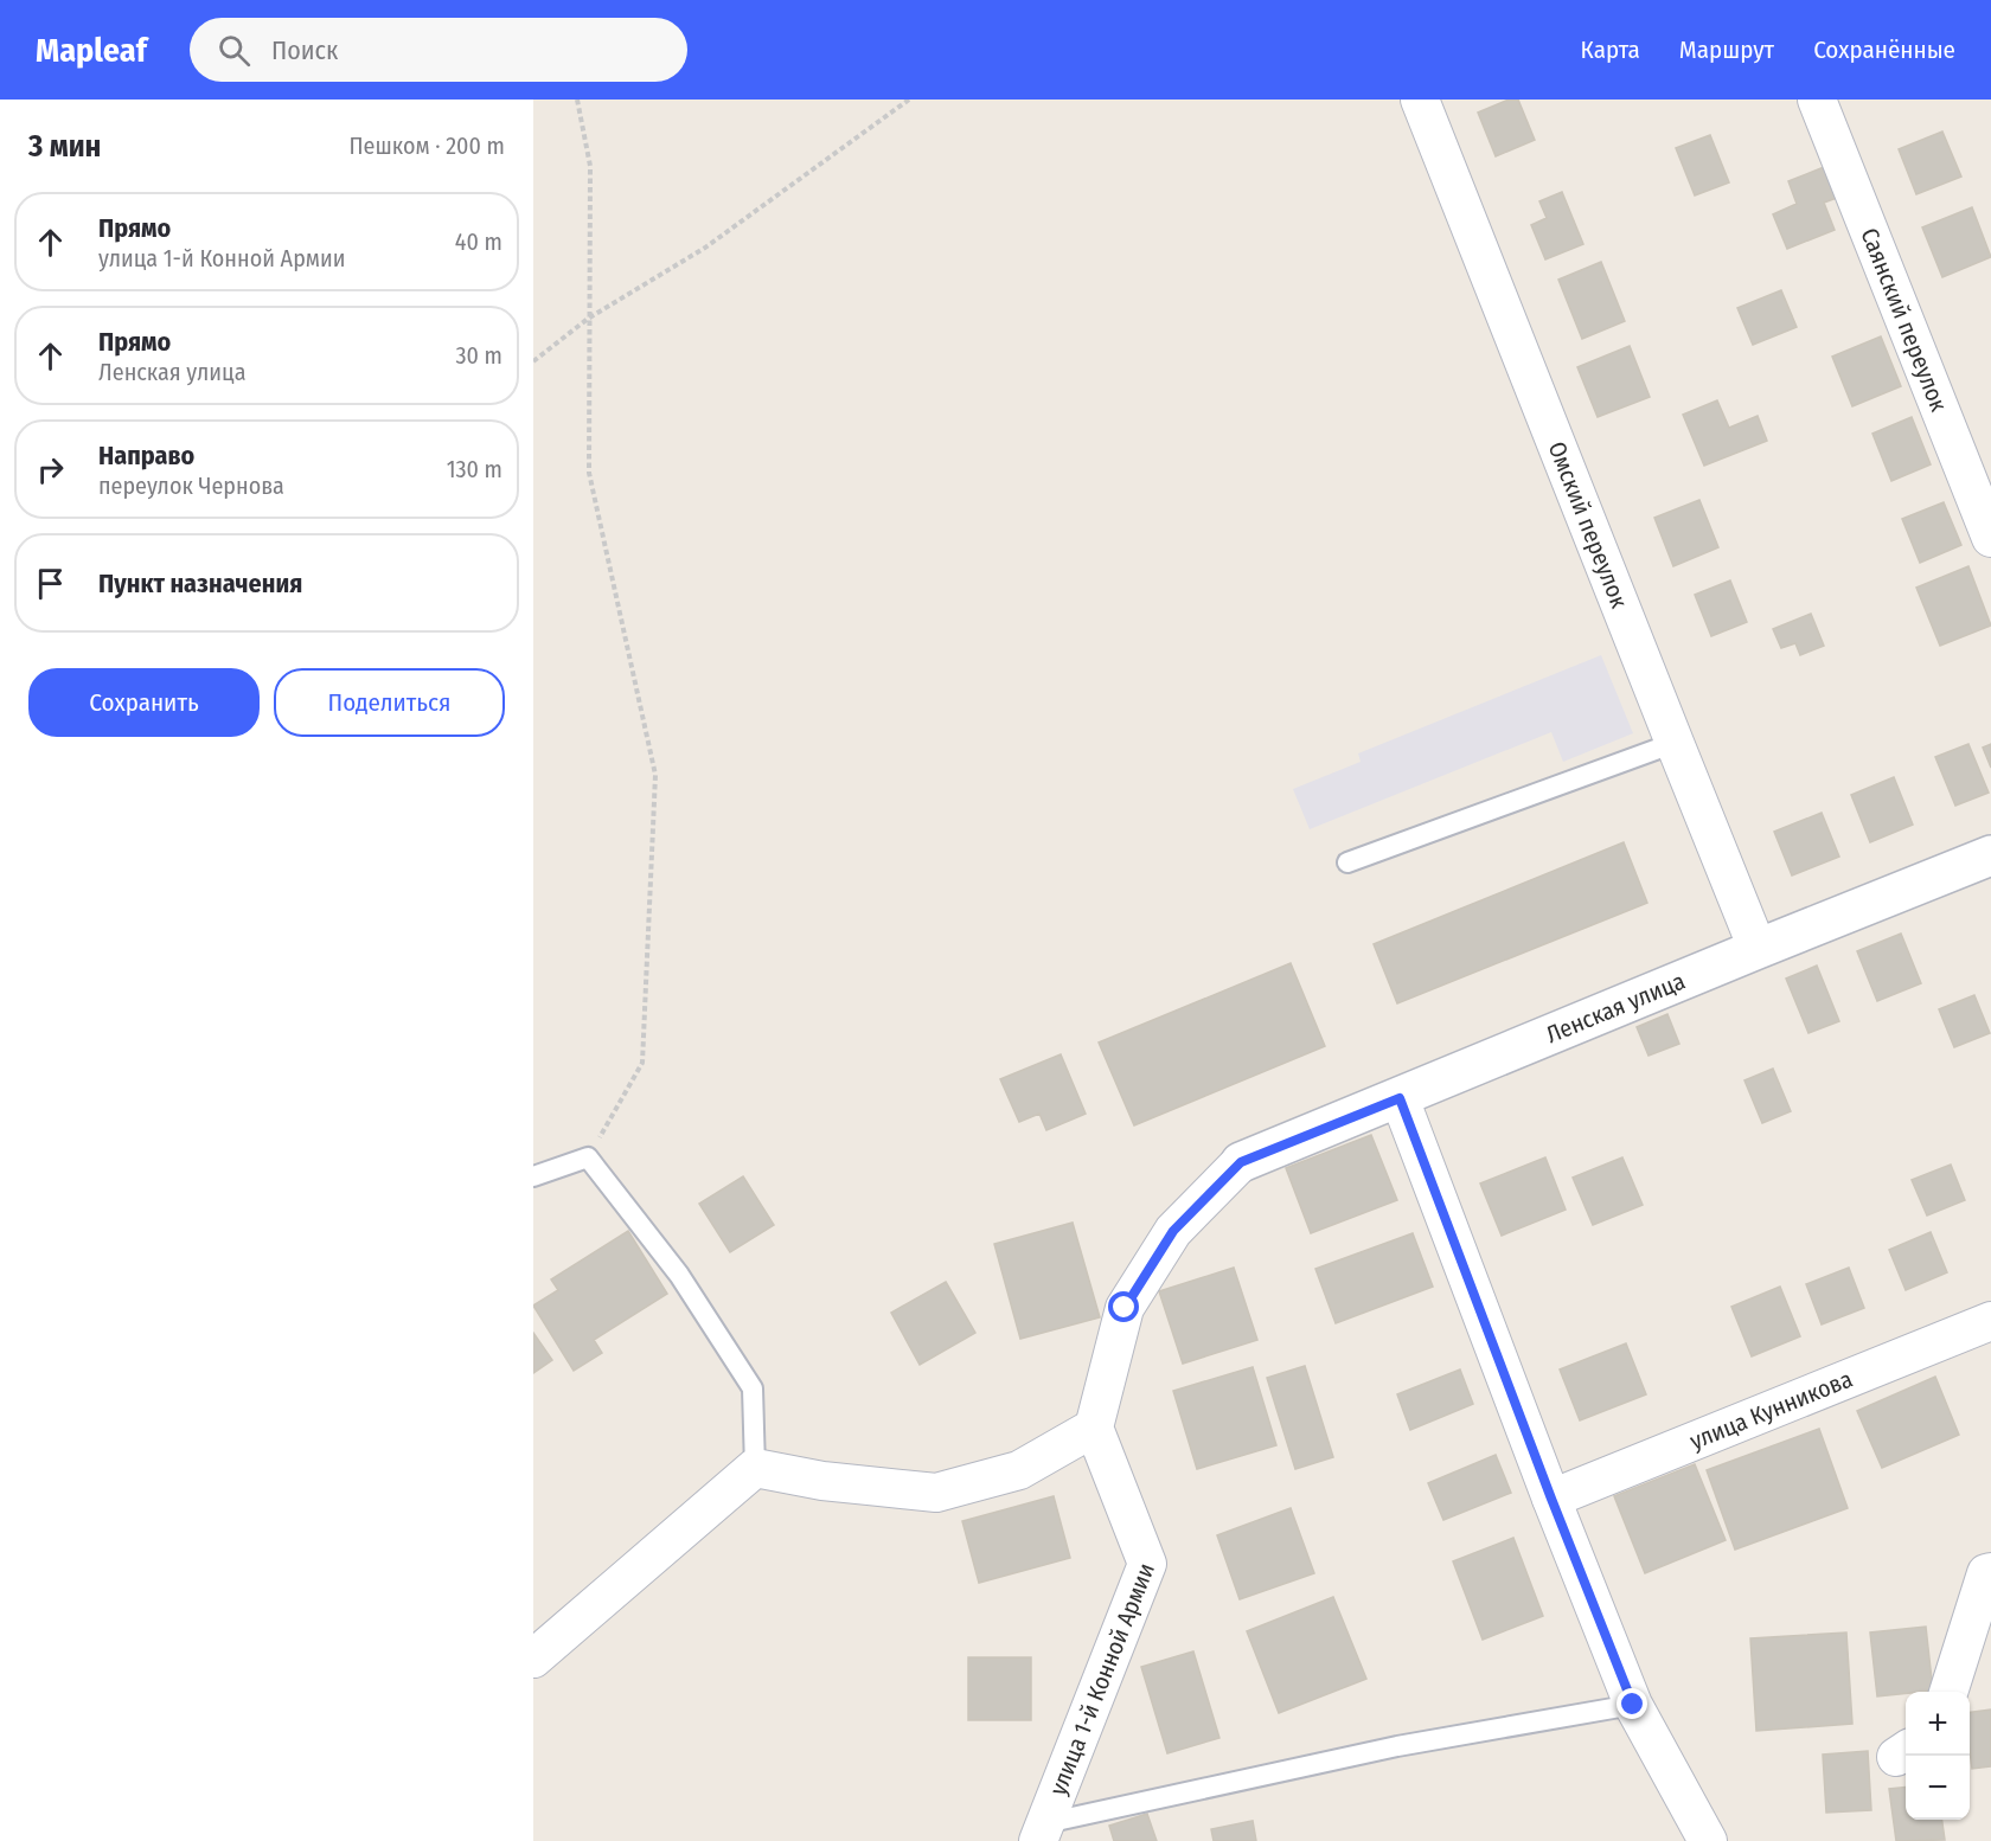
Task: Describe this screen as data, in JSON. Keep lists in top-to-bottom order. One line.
{"streets":{"street":["Саянский переулок","Омский переулок","Ленская улица","улица Кунникова","улица 1-й Конной Армии"]},"crossings":[["Омский переулок","Ленская улица"]],"page":{"header":"Mapleaf","search":"Поиск","nav":["Карта","Маршрут","Сохранённые"],"heading":["3 мин","Пешком · 200 m"],"list":[["Прямо","улица 1-й Конной Армии","40 m"],["Прямо","Ленская улица","30 m"],["Направо","переулок Чернова","130 m"],"Пункт назначения"],"buttons":["Сохранить","Поделиться"],"map_buttons":["+","−"]}}
